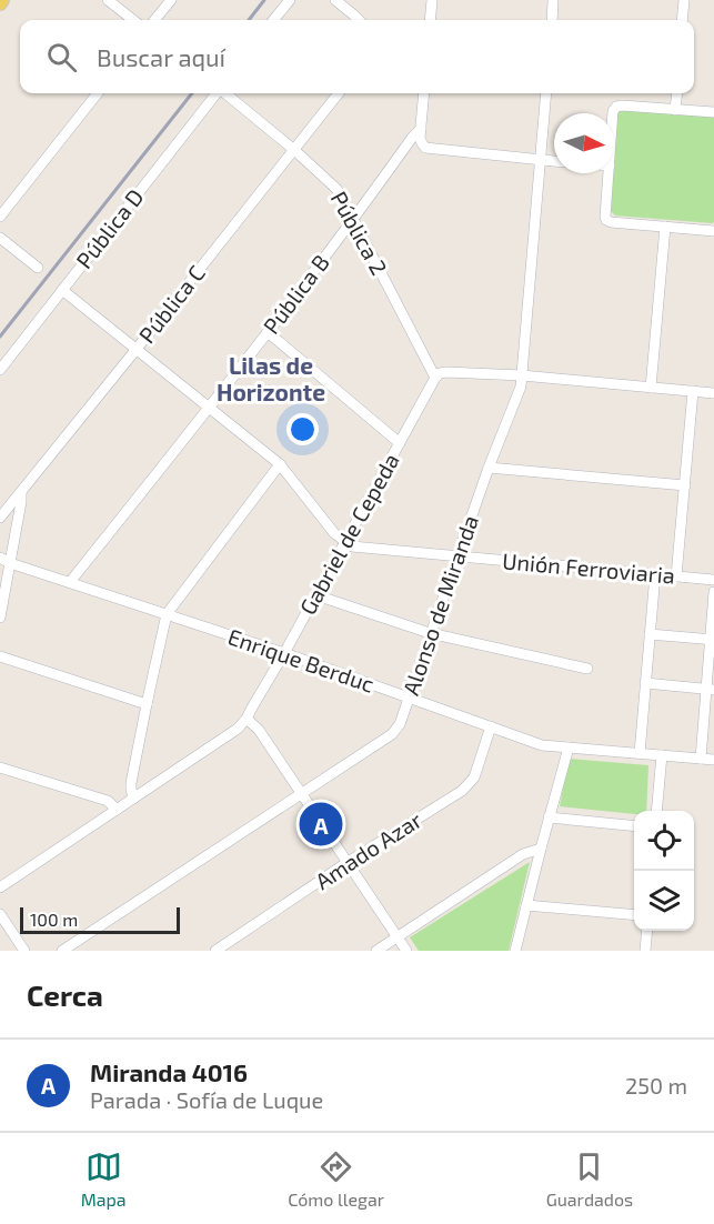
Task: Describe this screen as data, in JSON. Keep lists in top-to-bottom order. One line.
{"streets":{"street":["Pública D","Pública 2","Pública B","Pública C","Gabriel de Cepeda","Unión Ferroviaria","Alonso de Miranda","Enrique Berduc","Amado Azar"]},"crossings":[["Pública 2","Pública B"],["Pública 2","Pública C"],["Pública 2","Gabriel de Cepeda"],["Pública B","Enrique Berduc"],["Gabriel de Cepeda","Unión Ferroviaria"],["Gabriel de Cepeda","Enrique Berduc"],["Unión Ferroviaria","Alonso de Miranda"],["Alonso de Miranda","Enrique Berduc"],["Enrique Berduc","Amado Azar"]],"districts":["Lilas de Horizonte"],"scale_bar":"100 m","north":"right","page":{"search":"Buscar aquí","pins":"A","scale":"100 m","heading":"Cerca","list":[{"mark":"A","name":"Miranda 4016","note":"Parada · Sofía de Luque","value":"250 m"}],"nav":["Mapa","Cómo llegar","Guardados"]}}
